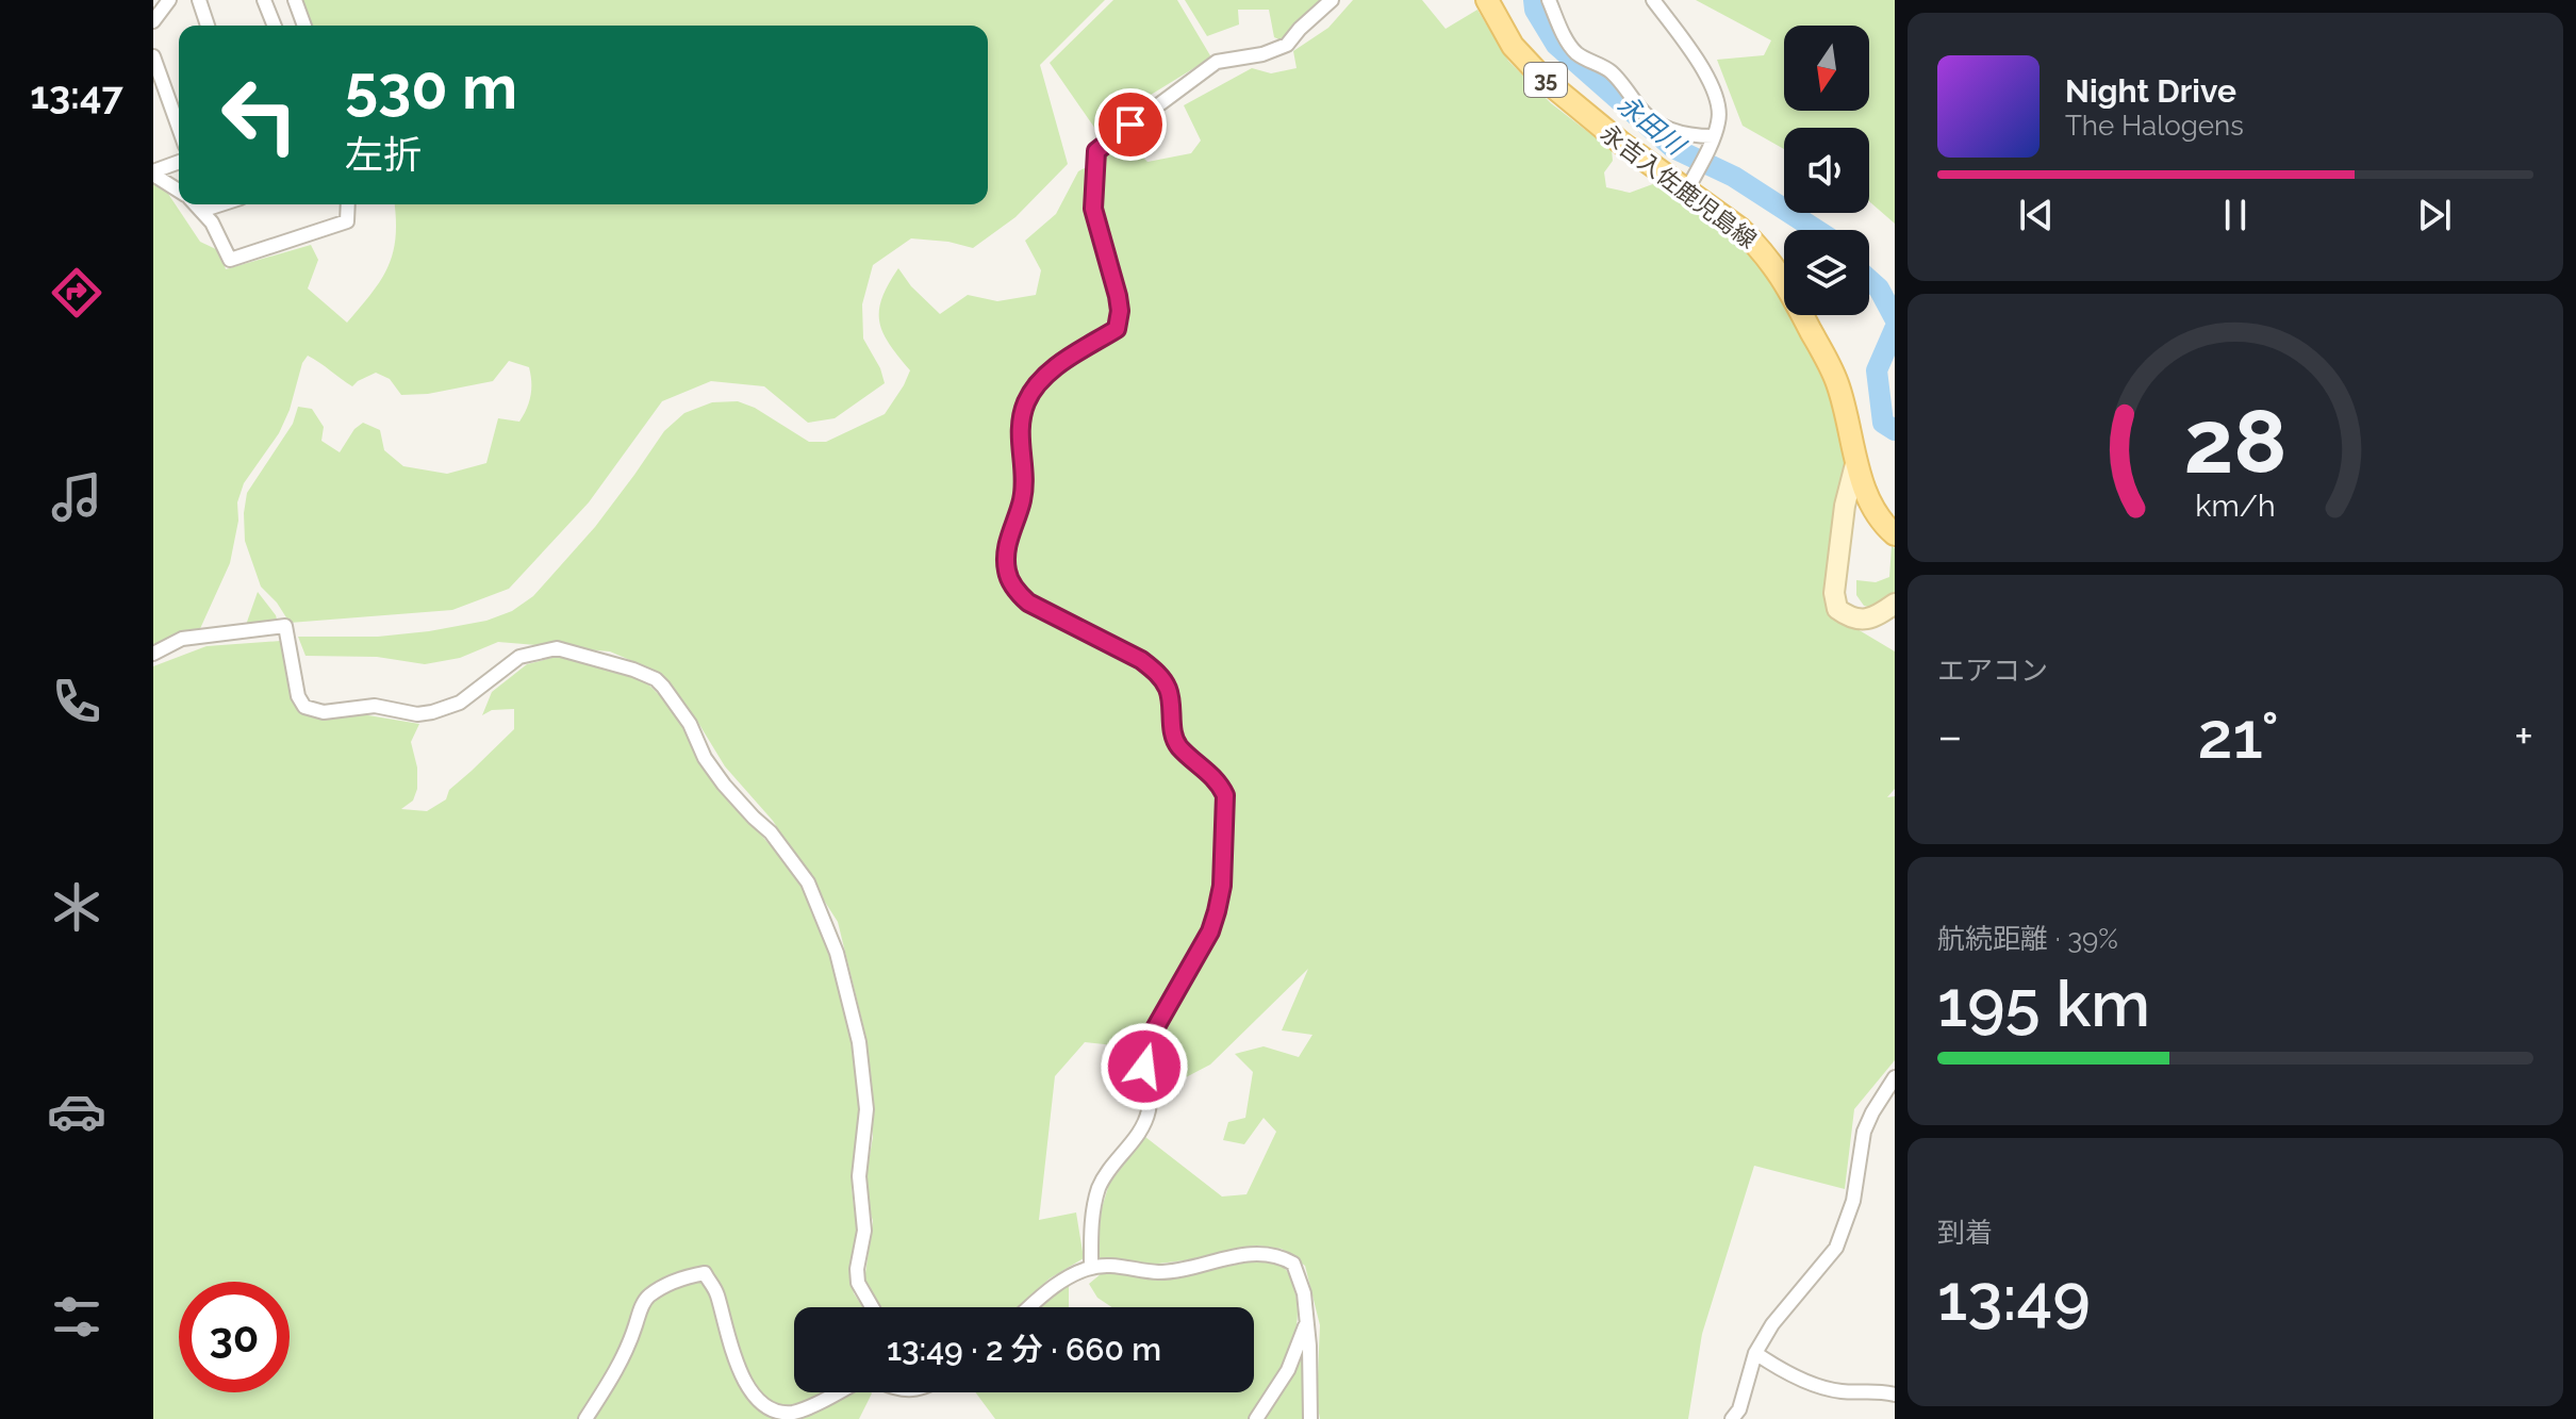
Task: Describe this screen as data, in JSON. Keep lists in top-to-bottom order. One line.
{"streets":{"main road":["35","永吉入佐鹿児島線"]},"water":["永田川"],"north":"bottom","page":{"tabs":"13:47","turn":["530 m","左折"],"song":["Night Drive","The Halogens"],"tile":["エアコン",["航続距離 · 39%","195 km"],["到着","13:49"]],"heat":["−","21°","+"],"limit":"30","trip":"13:49 · 2 分 · 660 m","gauge":["28","km/h"]}}
